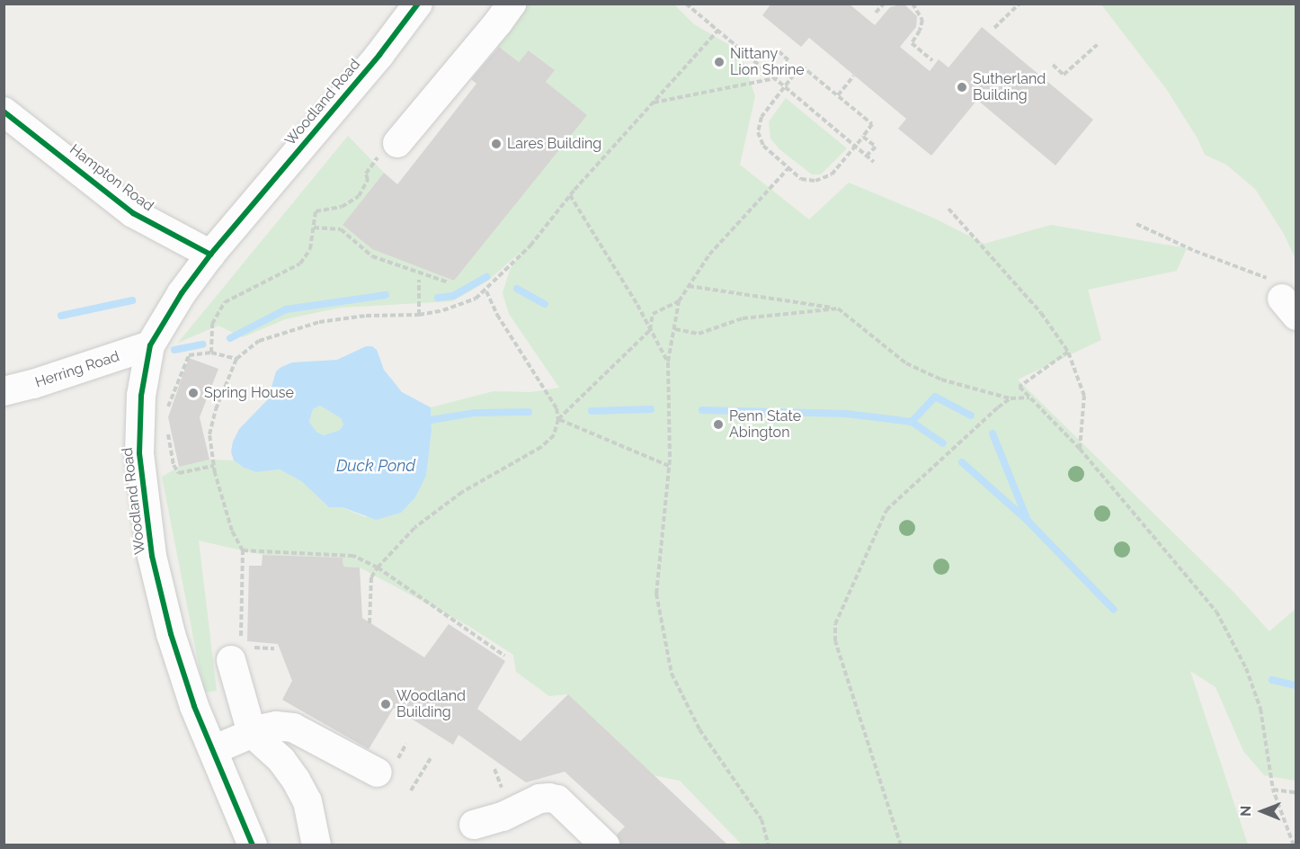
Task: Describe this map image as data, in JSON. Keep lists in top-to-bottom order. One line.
{"streets":{"street":["Woodland Road","Hampton Road","Herring Road"]},"crossings":[["Woodland Road","Hampton Road"],["Woodland Road","Herring Road"]],"water":["Duck Pond"],"places":["Nittany Lion Shrine","Sutherland Building","Lares Building","Spring House","Penn State Abington","Woodland Building"],"north":"left"}
